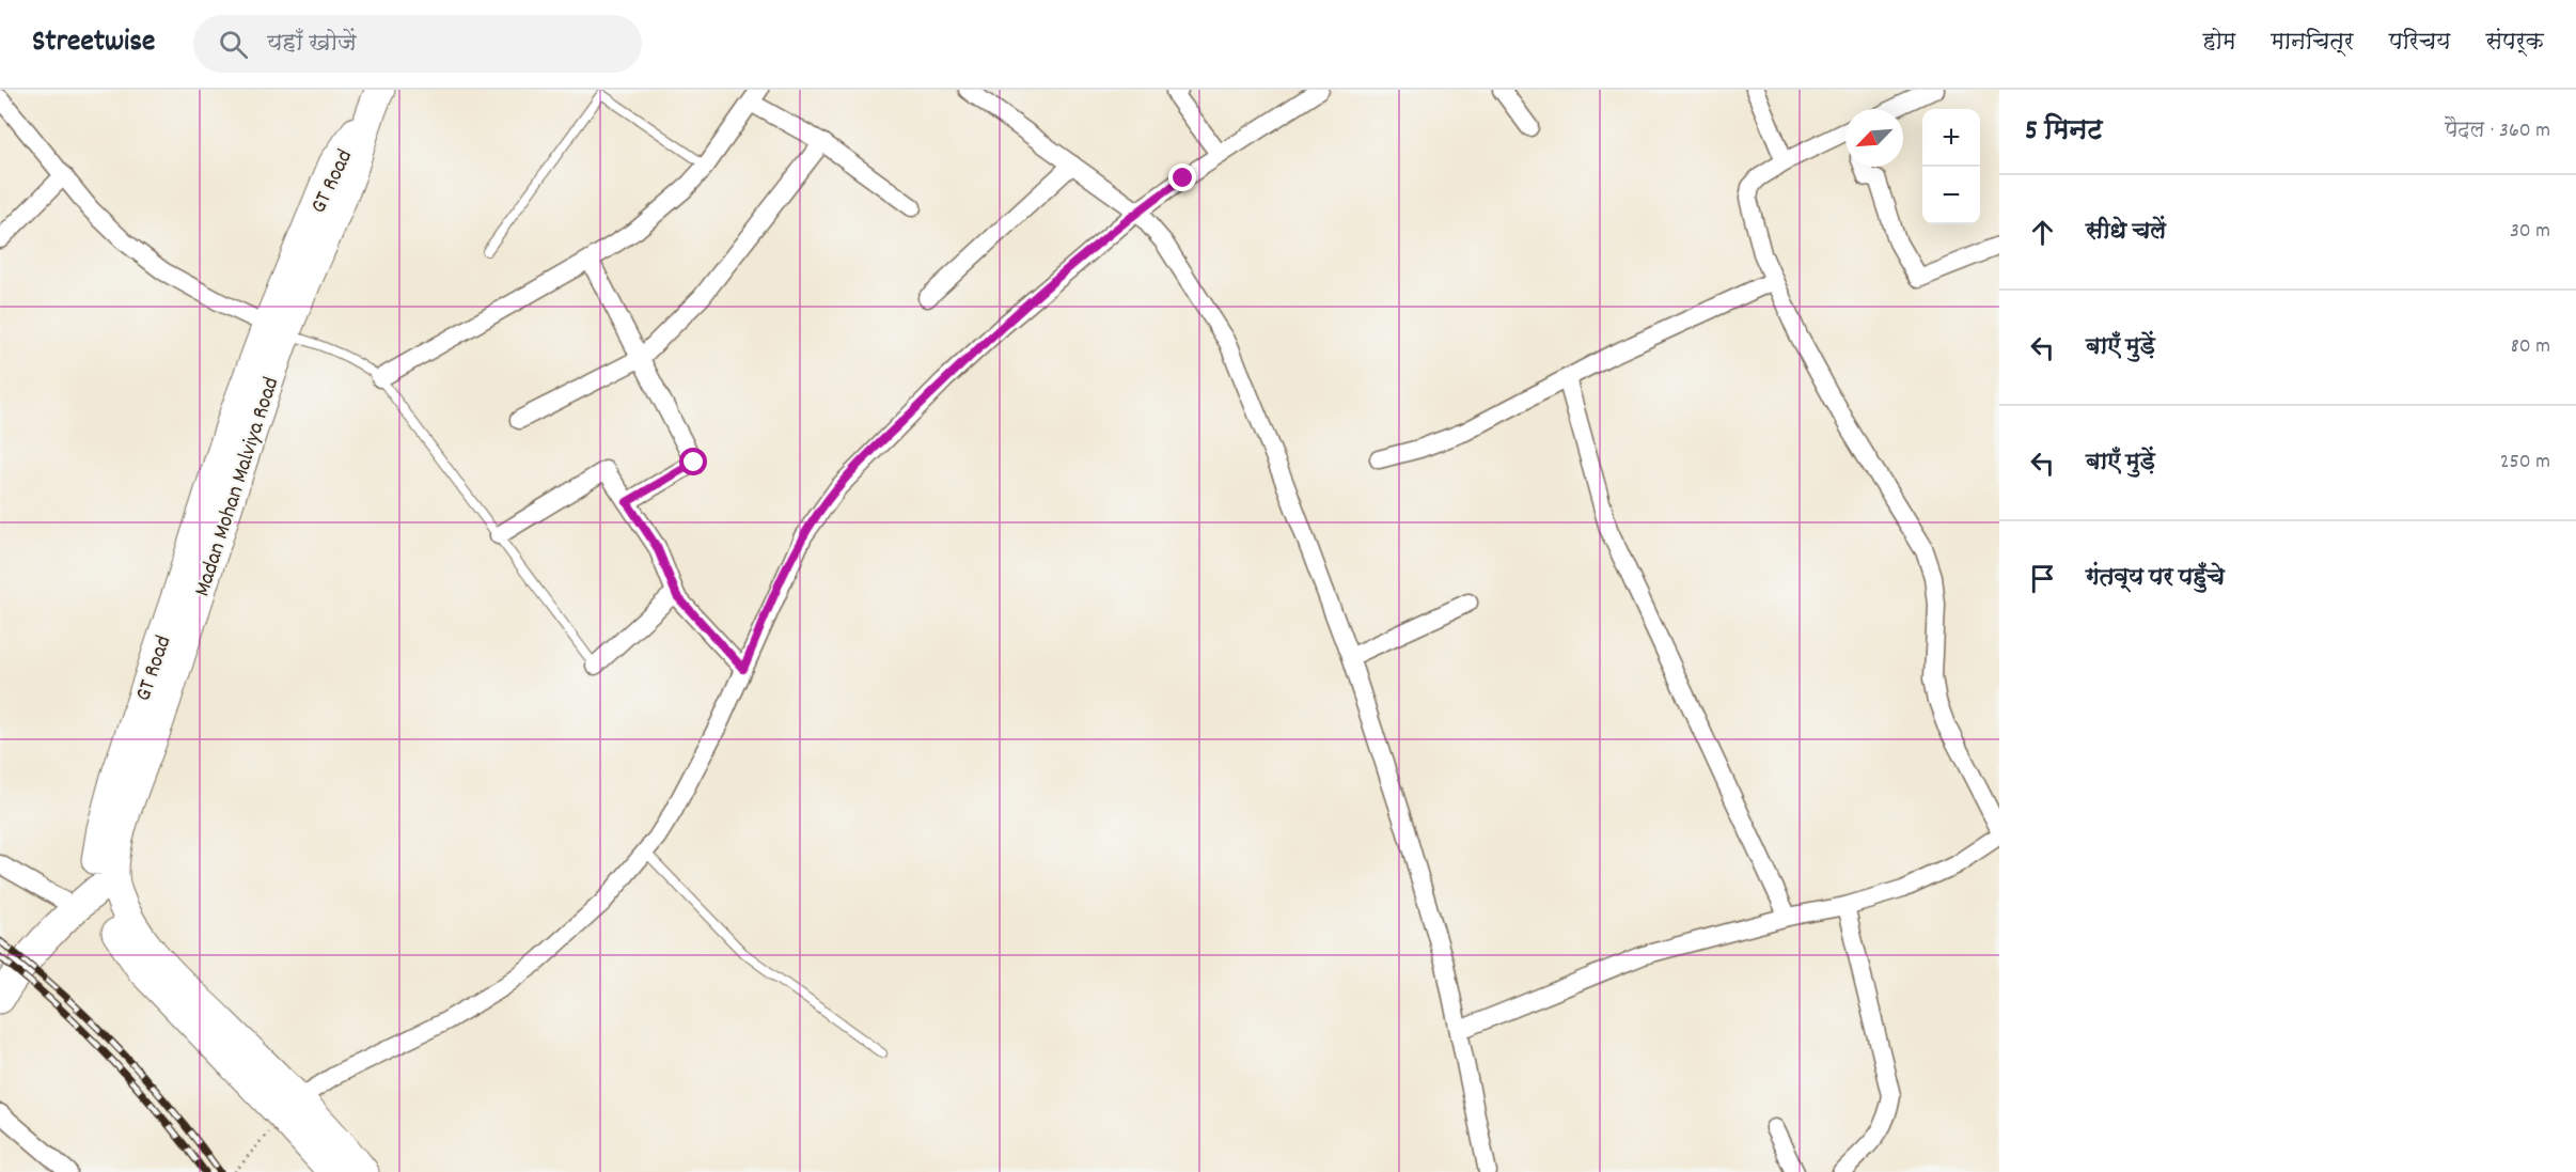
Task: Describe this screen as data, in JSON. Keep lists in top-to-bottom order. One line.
{"streets":{"highway":["GT Road"]},"north":"bottom left","page":{"header":"Streetwise","search":"यहाँ खोजें","nav":["होम","मानचित्र","परिचय","संपर्क"],"heading":["5 मिनट","पैदल · 360 m"],"map_buttons":["+","−"],"list":[["सीधे चलें","30 m"],["बाएँ मुड़ें","80 m"],["बाएँ मुड़ें","250 m"],"गंतव्य पर पहुँचे"]}}
